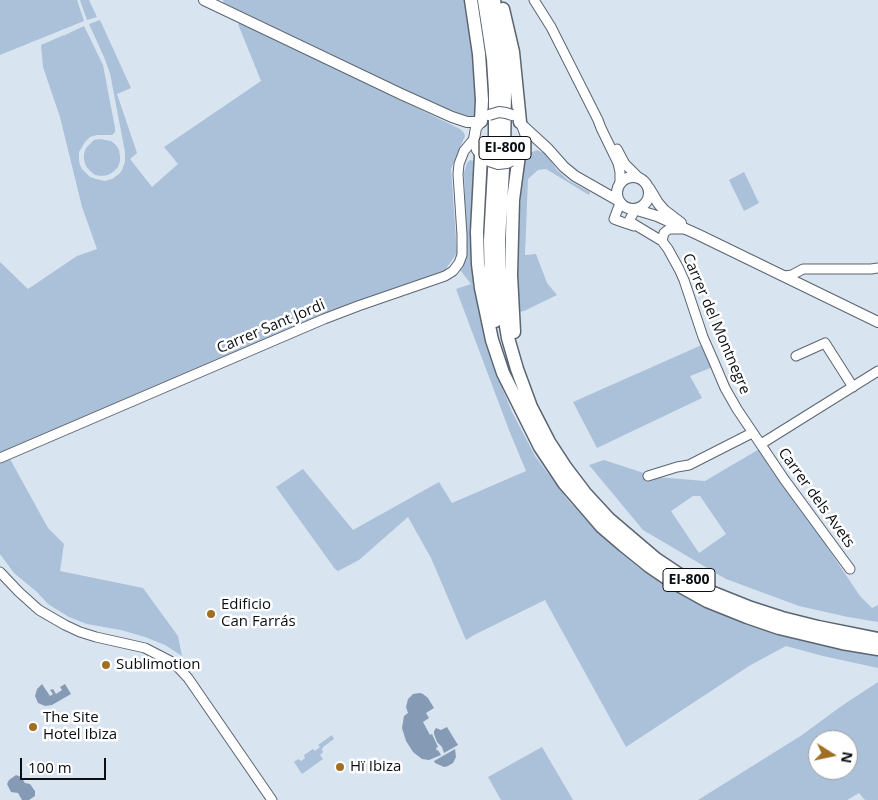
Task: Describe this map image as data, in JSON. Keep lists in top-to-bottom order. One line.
{"streets":{"highway":["EI-800"],"street":["Carrer del Montnegre","Carrer Sant Jordi","Carrer dels Avets"]},"crossings":[["Carrer del Montnegre","Carrer dels Avets"]],"places":["Edificio Can Farrás","Sublimotion","The Site Hotel Ibiza","Hï Ibiza"],"scale_bar":"100 m","north":"right"}
